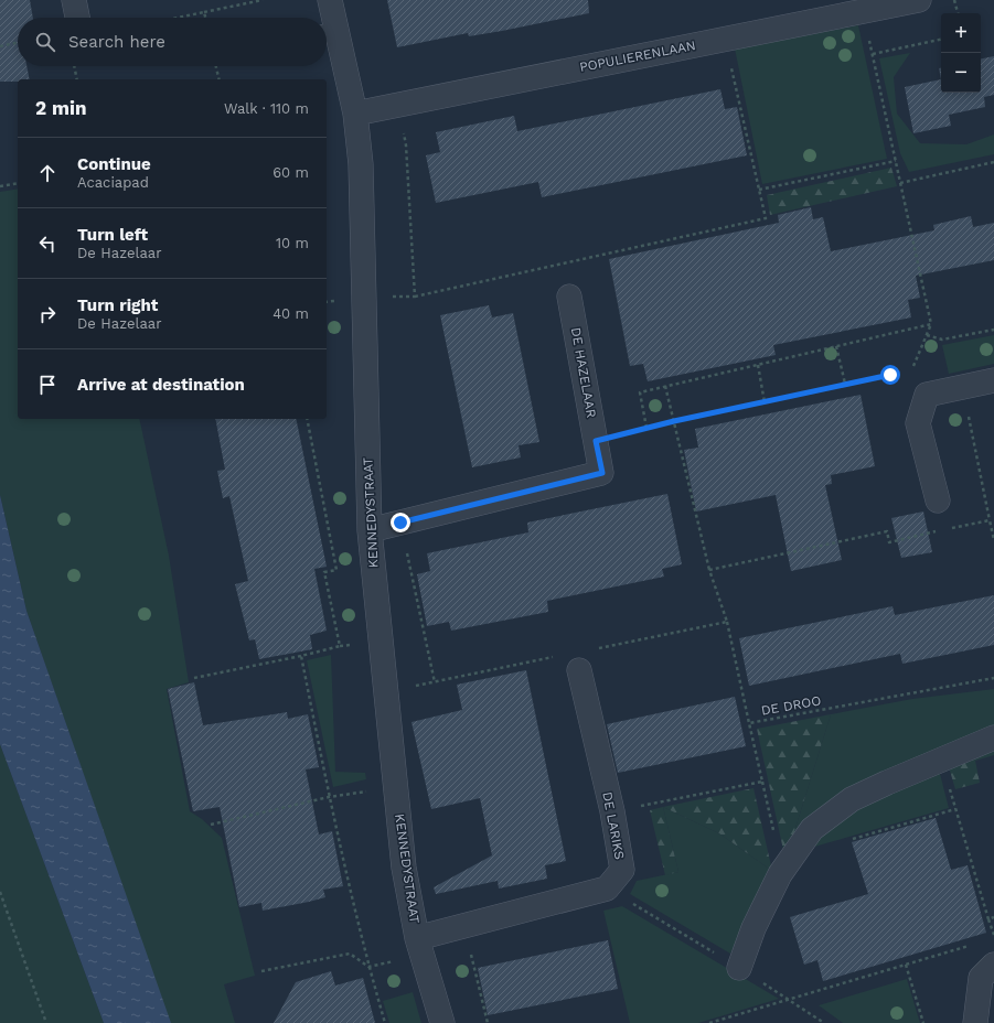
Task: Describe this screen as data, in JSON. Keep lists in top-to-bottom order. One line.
{"streets":{"street":["POPULIERENLAAN","DE HAZELAAR","KENNEDYSTRAAT","DE LARIKS"],"path":["DE DROO"]},"crossings":[["POPULIERENLAAN","KENNEDYSTRAAT"],["DE HAZELAAR","KENNEDYSTRAAT"],["KENNEDYSTRAAT","DE LARIKS"]],"page":{"map_buttons":["+","−"],"search":"Search here","heading":["2 min","Walk · 110 m"],"list":[["Continue","Acaciapad","60 m"],["Turn left","De Hazelaar","10 m"],["Turn right","De Hazelaar","40 m"],"Arrive at destination"]}}
